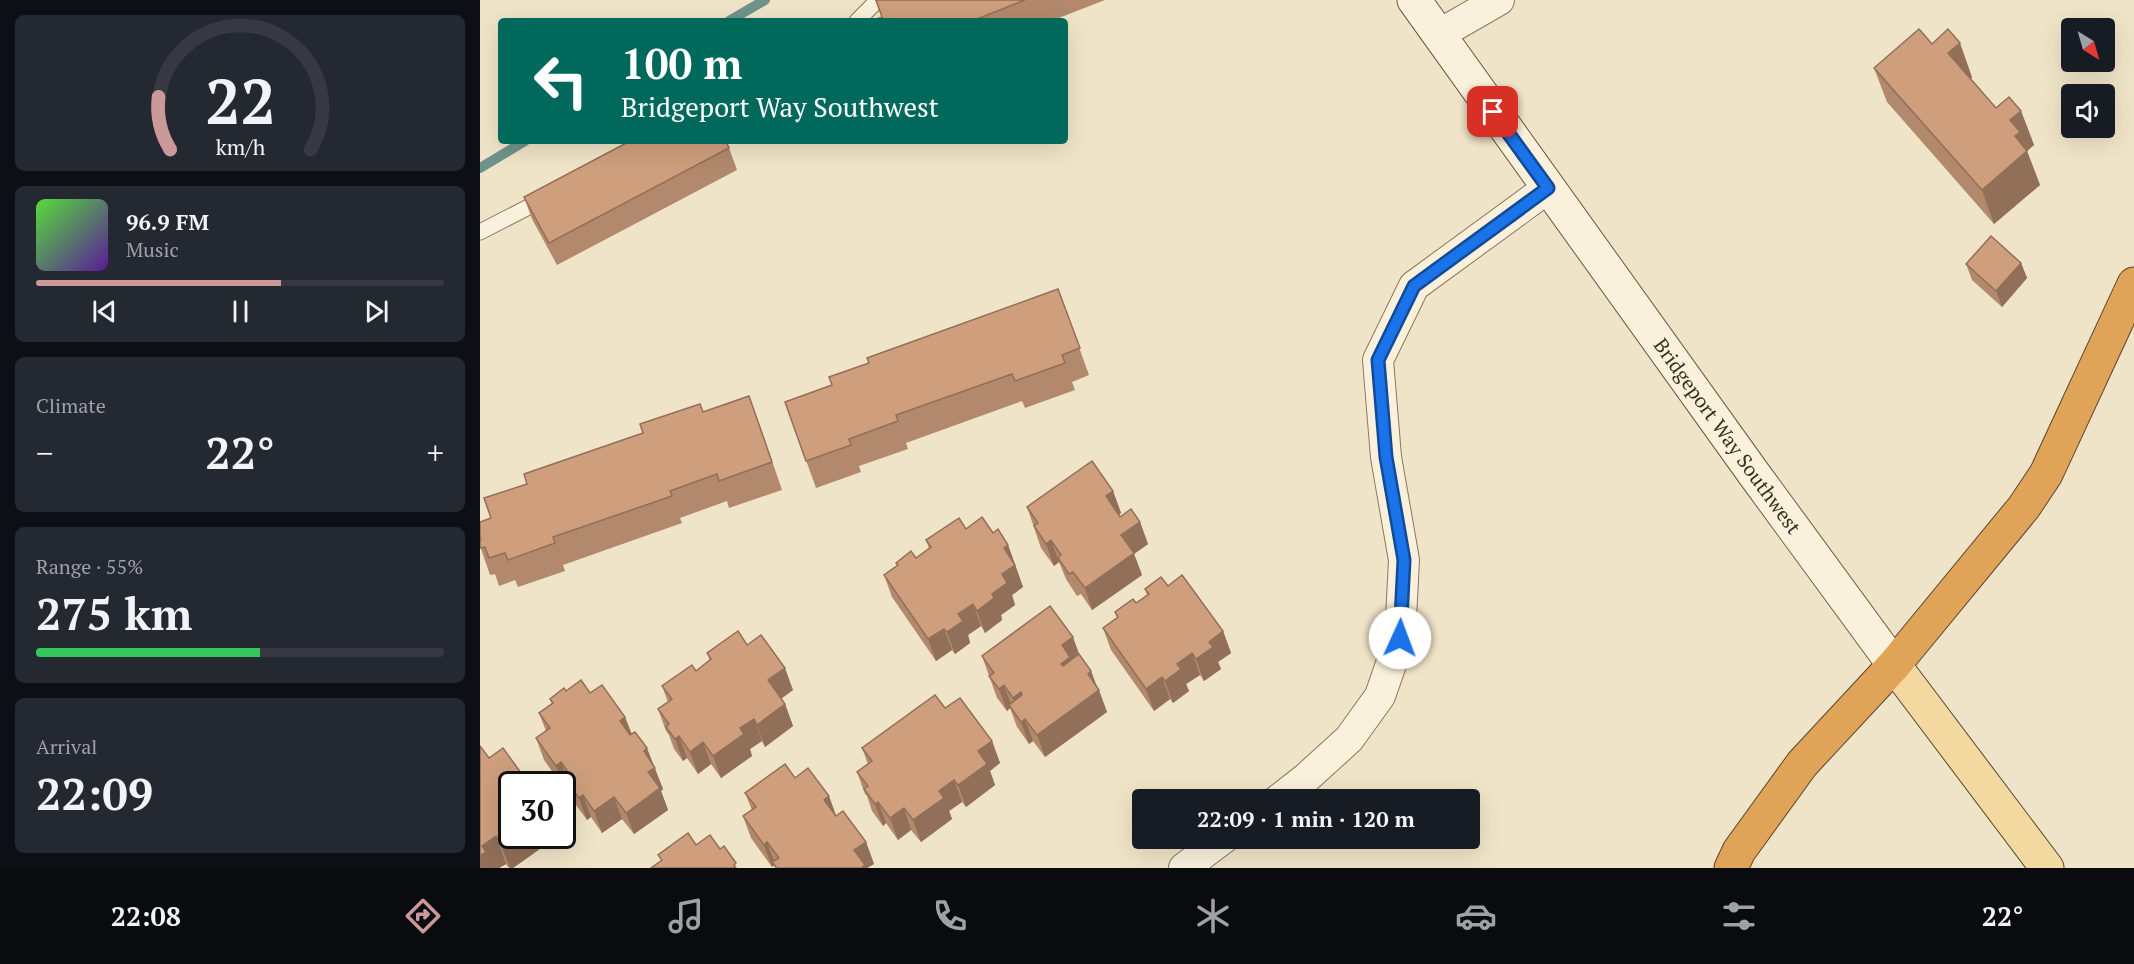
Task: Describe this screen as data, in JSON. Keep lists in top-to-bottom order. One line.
{"streets":{"main road":["Bridgeport Way Southwest"]},"north":"bottom right","page":{"turn":["100 m","Bridgeport Way Southwest"],"song":["96.9 FM","Music"],"tile":["Climate",["Range · 55%","275 km"],["Arrival","22:09"]],"heat":["−","22°","+"],"limit":"30","trip":"22:09 · 1 min · 120 m","tabs":["22:08","22°"],"gauge":["22","km/h"]}}
